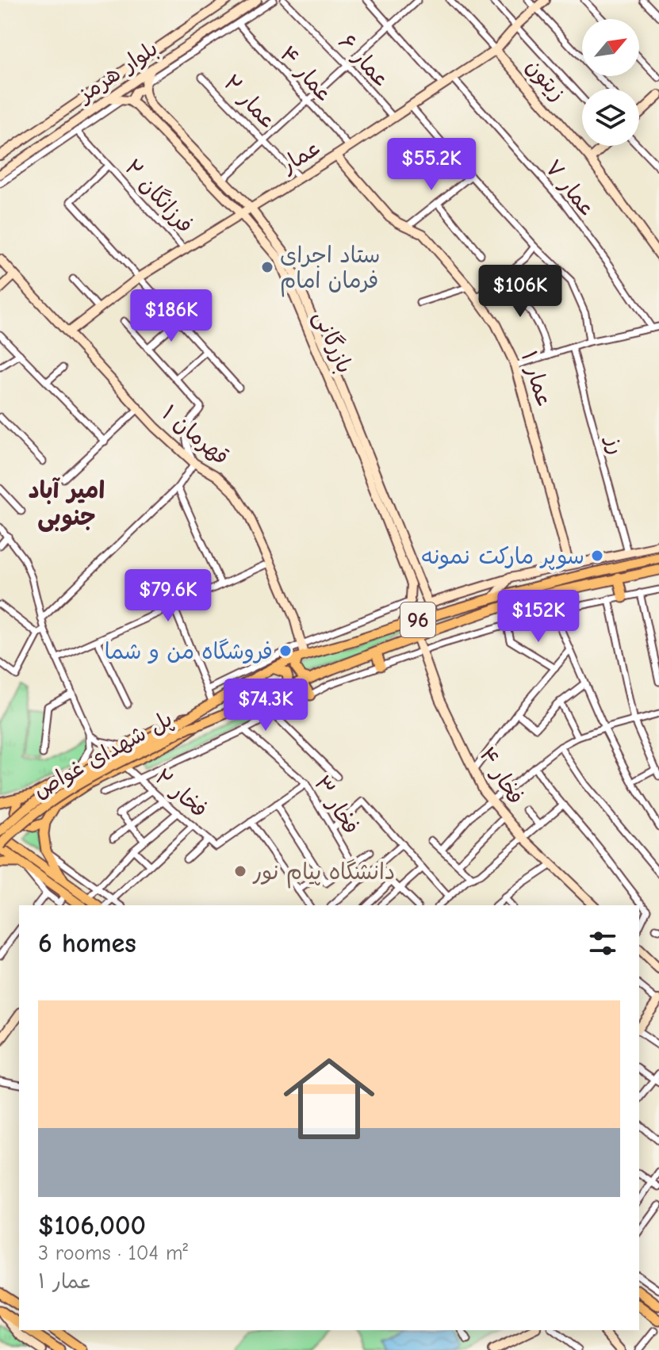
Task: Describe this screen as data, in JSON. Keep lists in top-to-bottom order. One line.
{"streets":{"main road":["96","پل شهدای غواص"],"street":["عمار ۶","بلوار هرمز","عمار ۴","زیتون","عمار ۲","عمار","عمار ۷","فرزانگان ۲","بازرگانی","عمار ۱","قهرمان ۱","رز","فخار ۴","فخار ۲","فخار ۳"]},"crossings":[["عمار ۶","عمار"],["عمار ۴","عمار"],["زیتون","عمار"],["عمار ۲","عمار"],["عمار","عمار ۷"],["عمار","فرزانگان ۲"],["عمار","بازرگانی"],["عمار","عمار ۱"],["عمار","قهرمان ۱"],["بازرگانی","96"],["قهرمان ۱","96"],["96","پل شهدای غواص"],["96","فخار ۴"]],"districts":["امير آباد جنوبی"],"places":["ستاد اجرای فرمان امام","سوپر مارکت نمونه","فروشگاه من و شما","دانشگاه پیام نور"],"north":"top right","page":{"price":["$55.2K","$106K","$186K","$79.6K","$152K","$74.3K"],"heading":"6 homes","list":[{"name":"$106,000","note":"3 rooms · 104 m² · عمار ۱"}]}}
